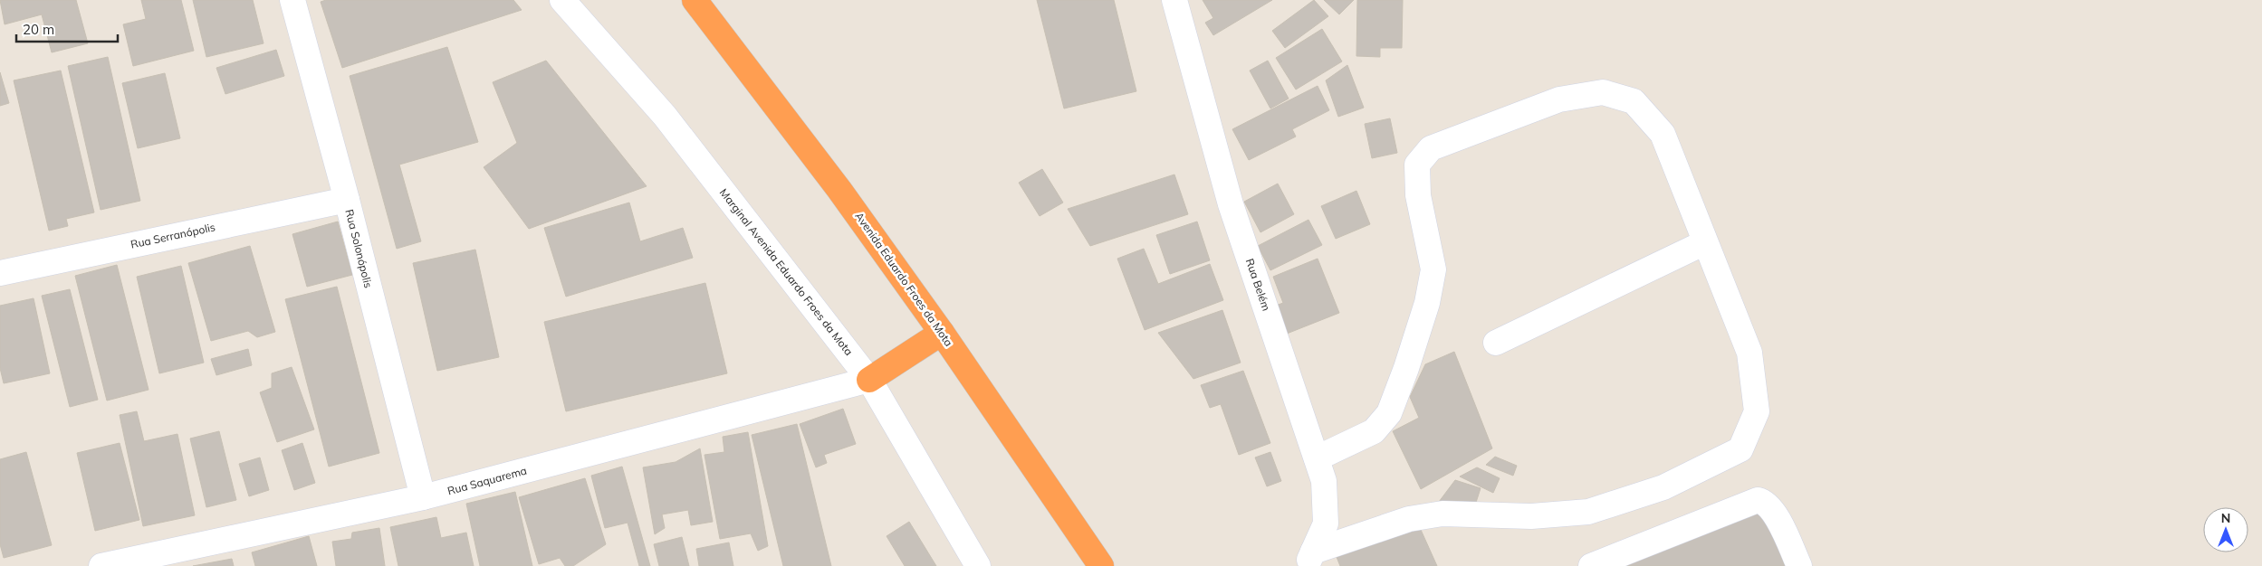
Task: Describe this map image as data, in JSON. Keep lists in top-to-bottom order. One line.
{"streets":{"highway":["Avenida Eduardo Froes da Mota"],"street":["Rua Serranópolis","Rua Solonópolis","Marginal Avenida Eduardo Froes da Mota","Rua Belém","Rua Saquarema"]},"crossings":[["Rua Serranópolis","Rua Solonópolis"],["Rua Solonópolis","Rua Saquarema"],["Marginal Avenida Eduardo Froes da Mota","Rua Saquarema"]],"scale_bar":"20 m","north":"top"}
